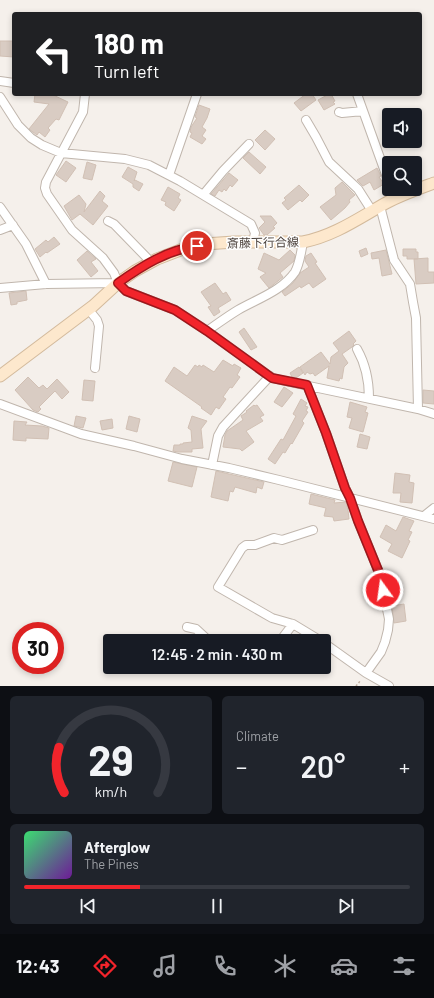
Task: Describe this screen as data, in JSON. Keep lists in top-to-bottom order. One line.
{"streets":{"main road":["斎藤下行合線"]},"page":{"turn":["180 m","Turn left"],"limit":"30","trip":"12:45 · 2 min · 430 m","tile":"Climate","heat":["−","20°","+"],"song":["Afterglow","The Pines"],"tabs":"12:43","gauge":["29","km/h"]}}
